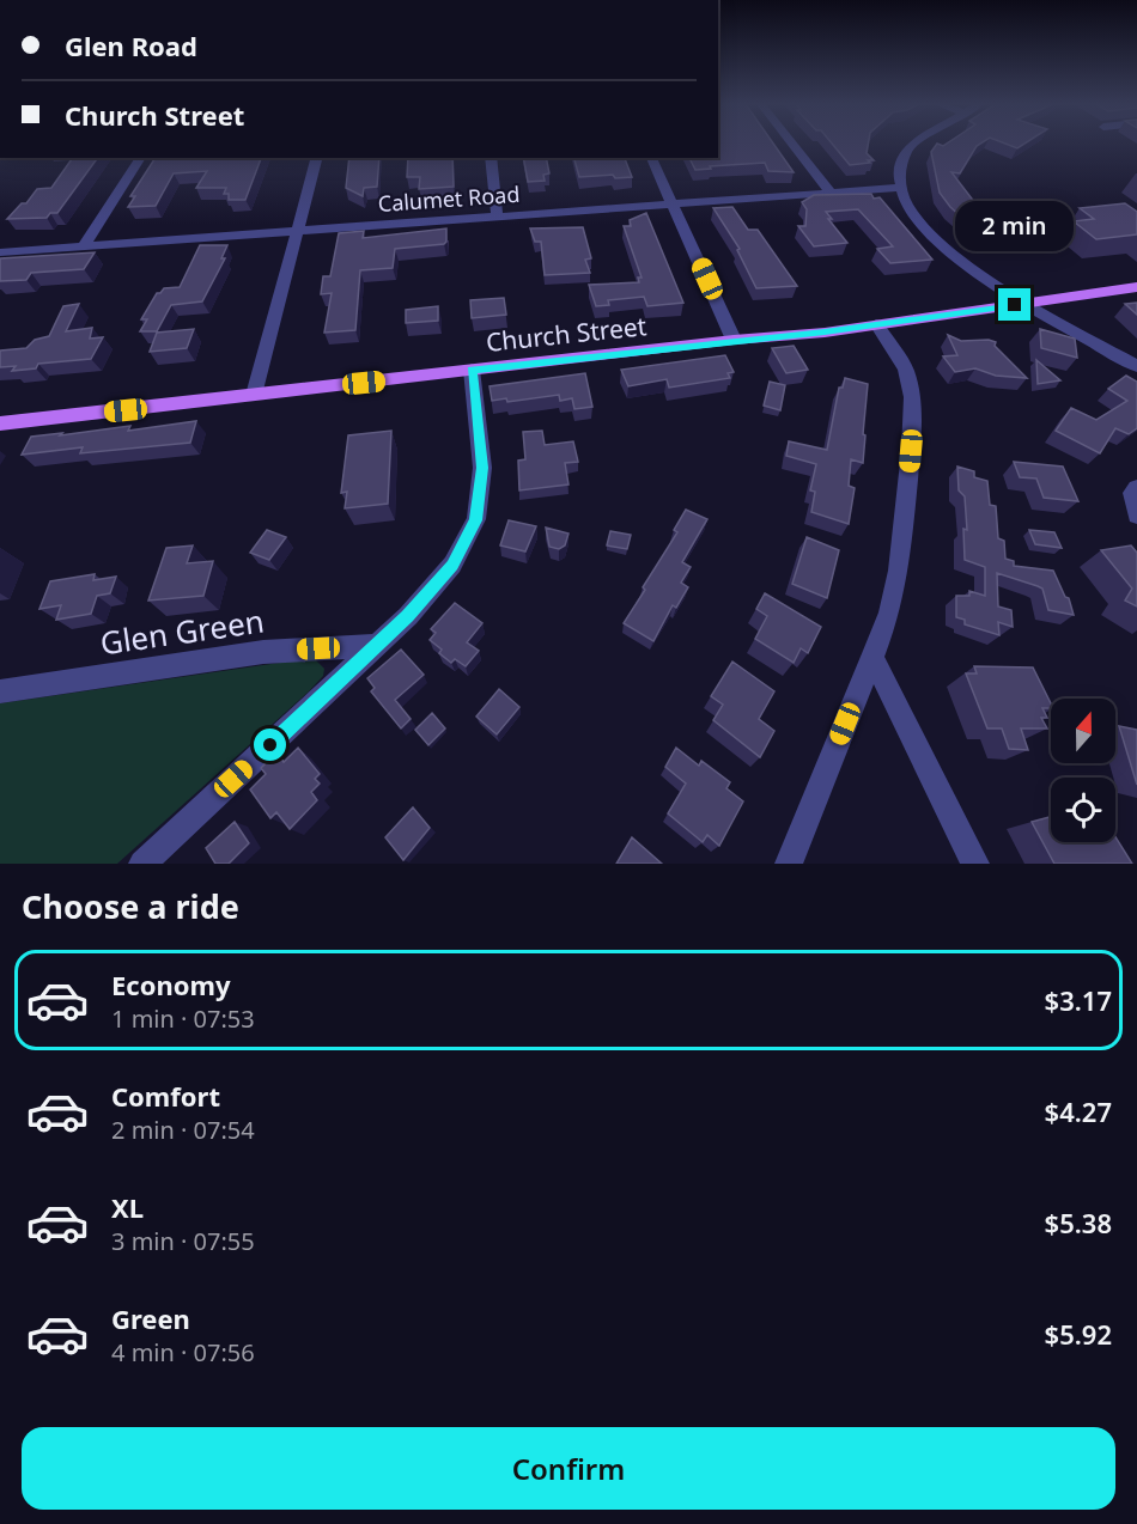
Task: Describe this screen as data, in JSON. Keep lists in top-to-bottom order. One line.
{"streets":{"main road":["Church Street"],"street":["Calumet Road","Glen Green"]},"north":"top","page":{"banner":["Glen Road","Church Street"],"bubble":"2 min","heading":"Choose a ride","list":[{"name":"Economy","note":"1 min · 07:53","value":"$3.17"},{"name":"Comfort","note":"2 min · 07:54","value":"$4.27"},{"name":"XL","note":"3 min · 07:55","value":"$5.38"},{"name":"Green","note":"4 min · 07:56","value":"$5.92"}],"buttons":"Confirm"}}
